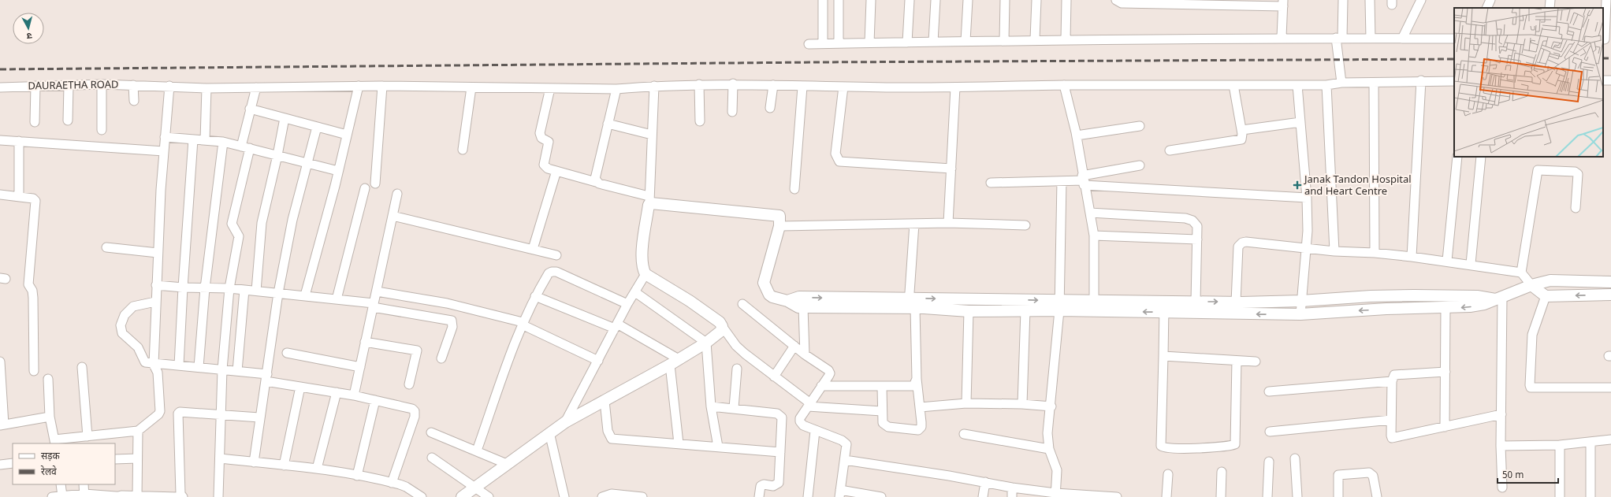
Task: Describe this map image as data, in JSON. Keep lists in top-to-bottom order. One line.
{"streets":{"street":["DAURAETHA ROAD"]},"places":{"health":["Janak Tandon Hospital and Heart Centre"]},"legend":["सड़क","रेलवे"],"scale_bar":"50 m","north":"bottom"}
